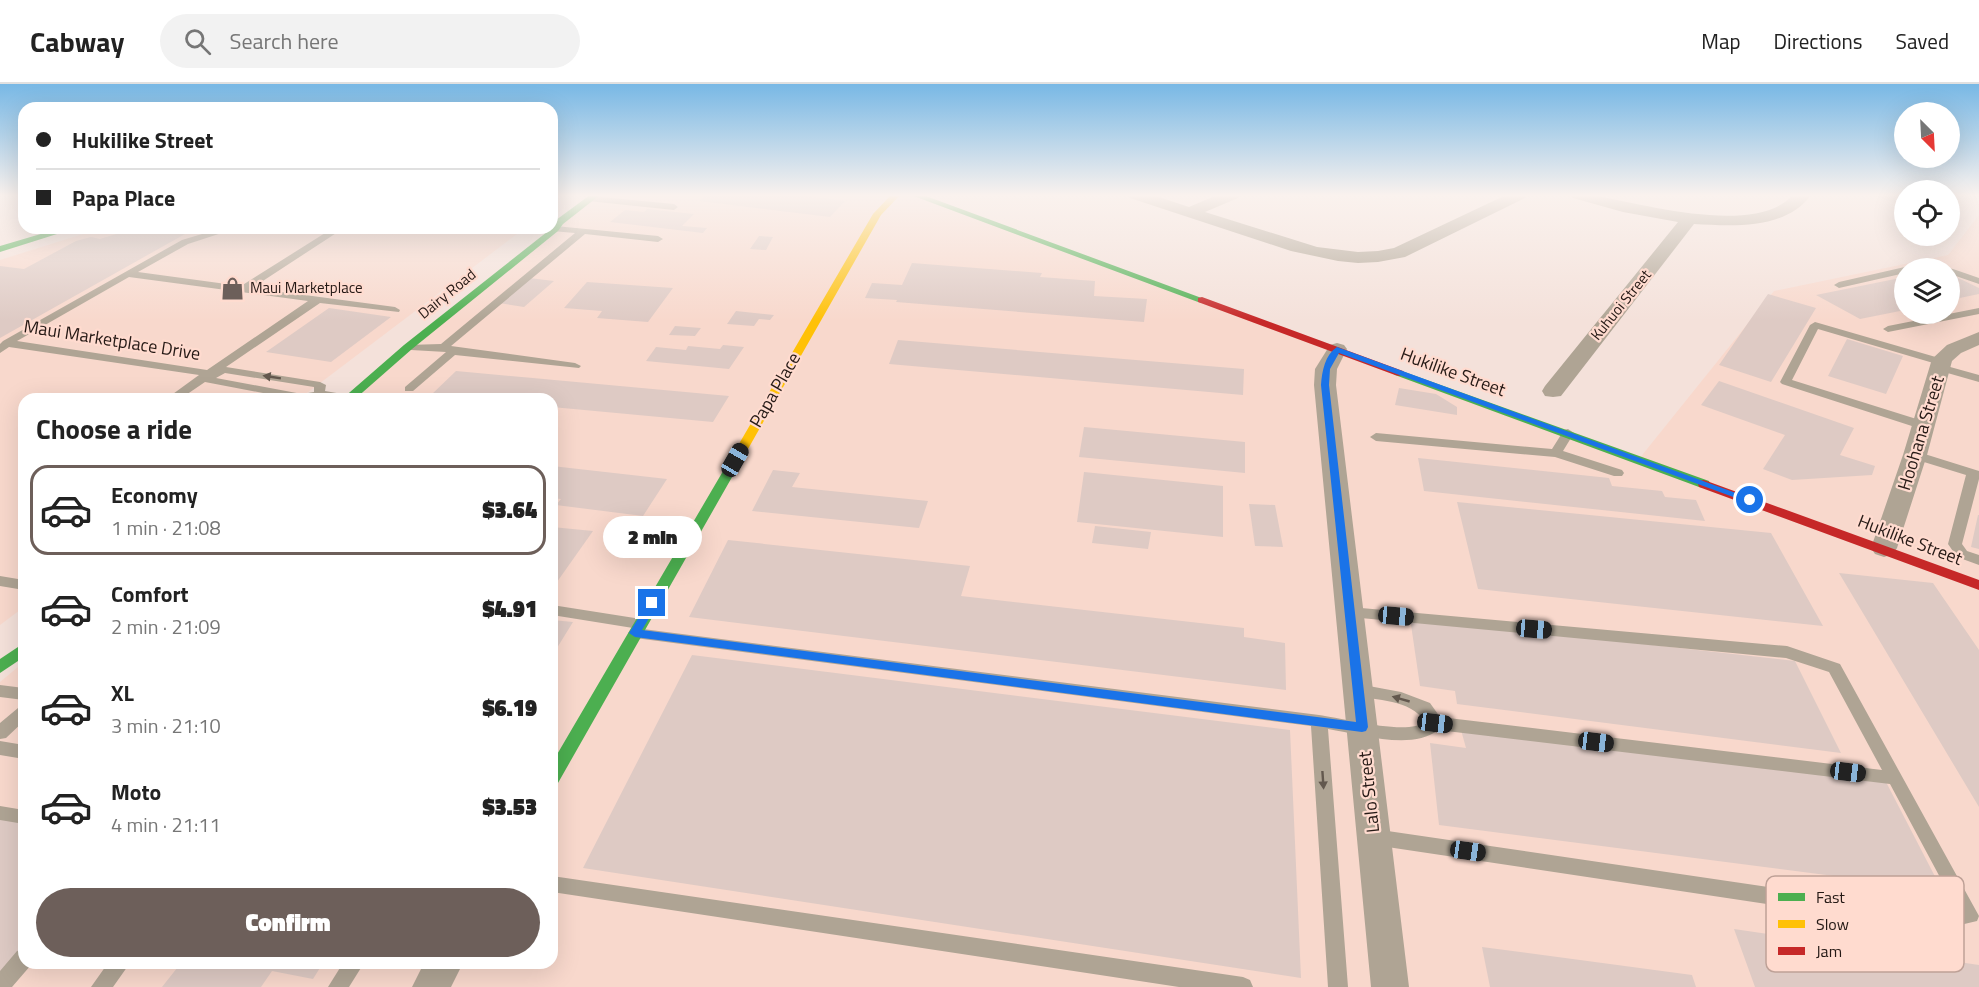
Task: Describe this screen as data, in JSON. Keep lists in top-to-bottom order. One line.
{"streets":{"street":["Dairy Road","Kuhuoi Street","Hukilike Street","Papa Place","Hoohana Street","Lalo Street"],"lane":["Maui Marketplace Drive"]},"crossings":[["Hukilike Street","Hoohana Street"],["Hukilike Street","Lalo Street"]],"places":{"shop":["Maui Marketplace"]},"legend":["Fast","Slow","Jam"],"north":"bottom right","page":{"header":"Cabway","search":"Search here","nav":["Map","Directions","Saved"],"banner":["Hukilike Street","Papa Place"],"heading":"Choose a ride","list":[{"name":"Economy","note":"1 min · 21:08","value":"$3.64"},{"name":"Comfort","note":"2 min · 21:09","value":"$4.91"},{"name":"XL","note":"3 min · 21:10","value":"$6.19"},{"name":"Moto","note":"4 min · 21:11","value":"$3.53"}],"bubble":"2 min","buttons":"Confirm"}}
